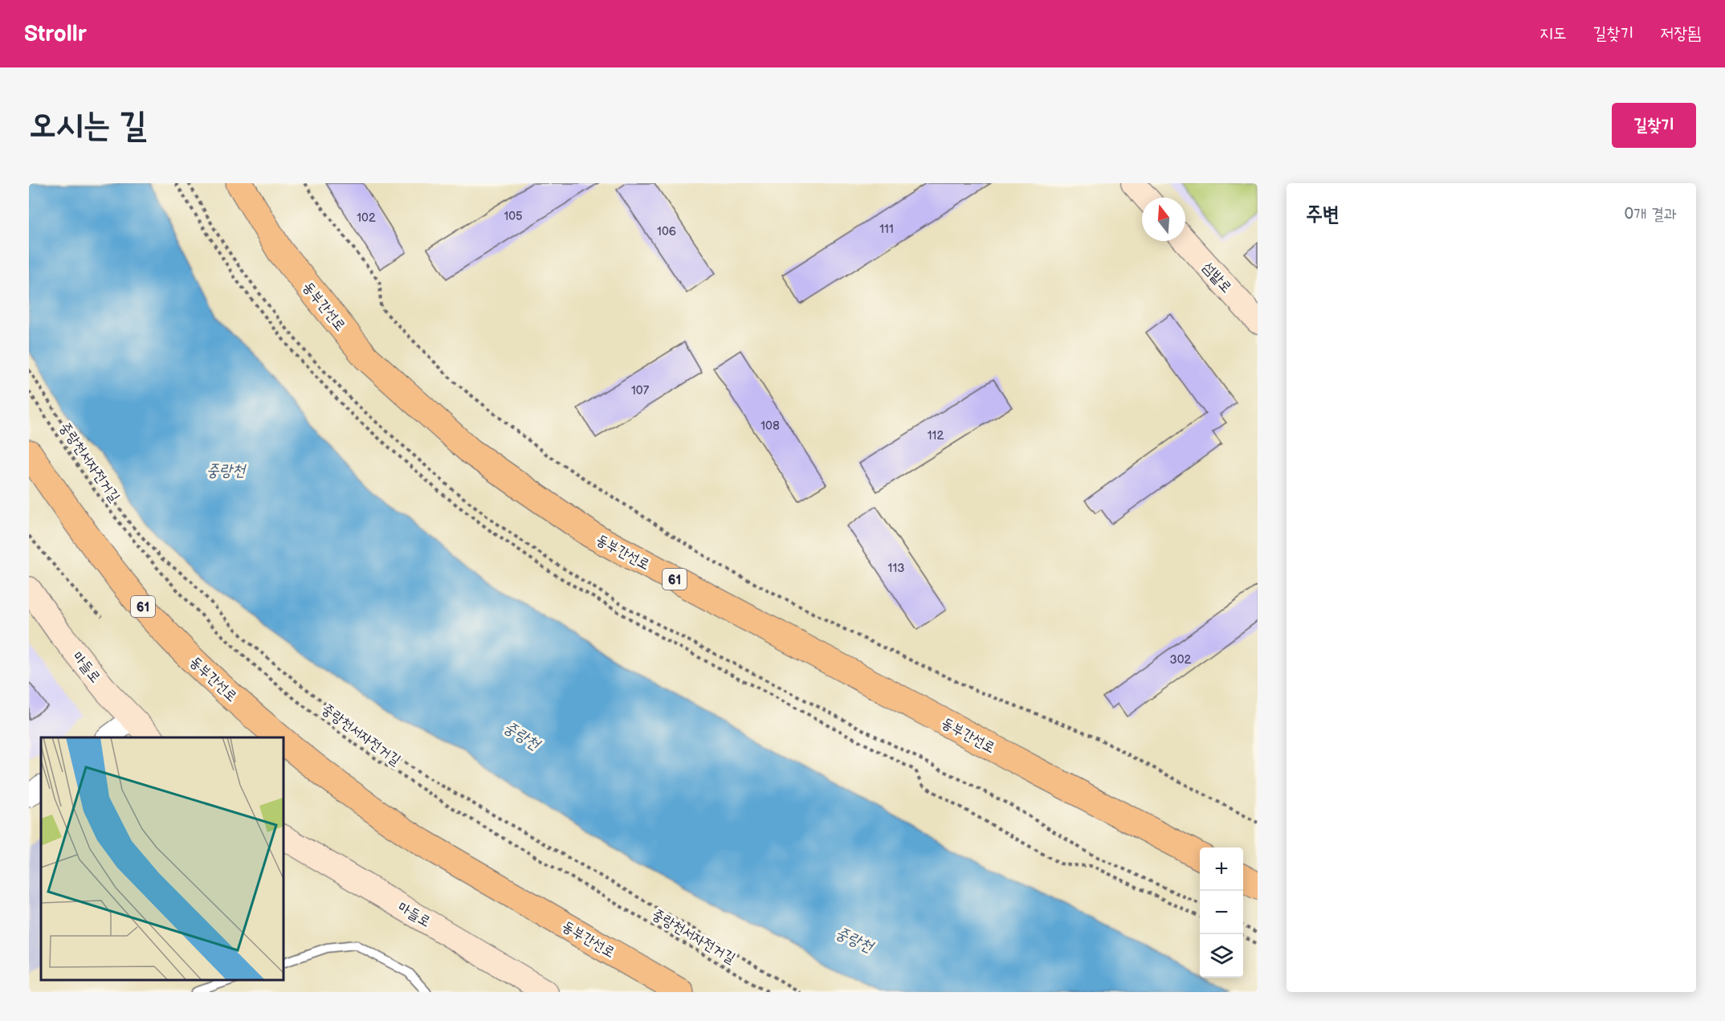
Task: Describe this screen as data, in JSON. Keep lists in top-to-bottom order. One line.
{"streets":{"highway":["동부간선로","61"],"main road":["섬밭로","마들로"],"path":["중랑천서자전거길"]},"water":["중랑천"],"house_numbers":["105","102","111","106","107","108","112","113","302"],"north":"top","page":{"header":"Strollr","nav":["지도","길찾기","저장됨"],"buttons":"길찾기","title":"오시는 길","heading":["주변","0개 결과"],"map_buttons":["+","−"]}}
